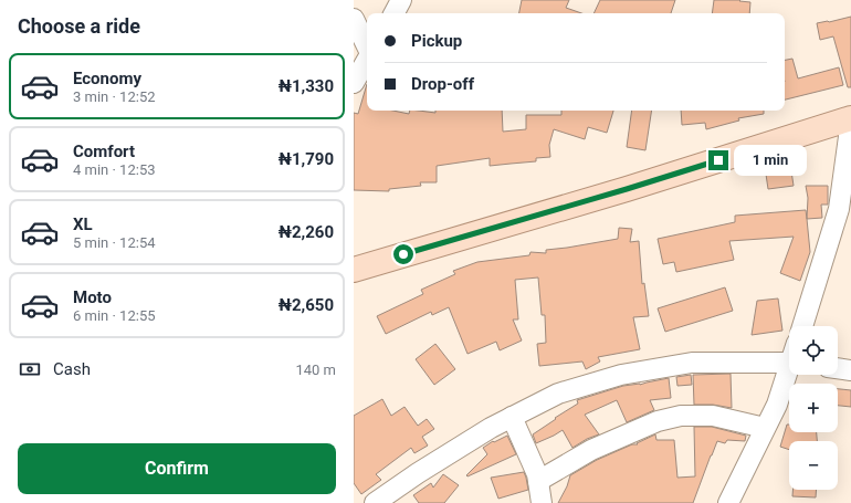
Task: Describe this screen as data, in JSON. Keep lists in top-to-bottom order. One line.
{"page":{"heading":"Choose a ride","banner":["Pickup","Drop-off"],"list":[{"name":"Economy","note":"3 min · 12:52","value":"₦1,330"},{"name":"Comfort","note":"4 min · 12:53","value":"₦1,790"},{"name":"XL","note":"5 min · 12:54","value":"₦2,260"},{"name":"Moto","note":"6 min · 12:55","value":"₦2,650"}],"bubble":"1 min","map_buttons":["+","−"],"pay":["Cash","140 m"],"buttons":"Confirm"}}
